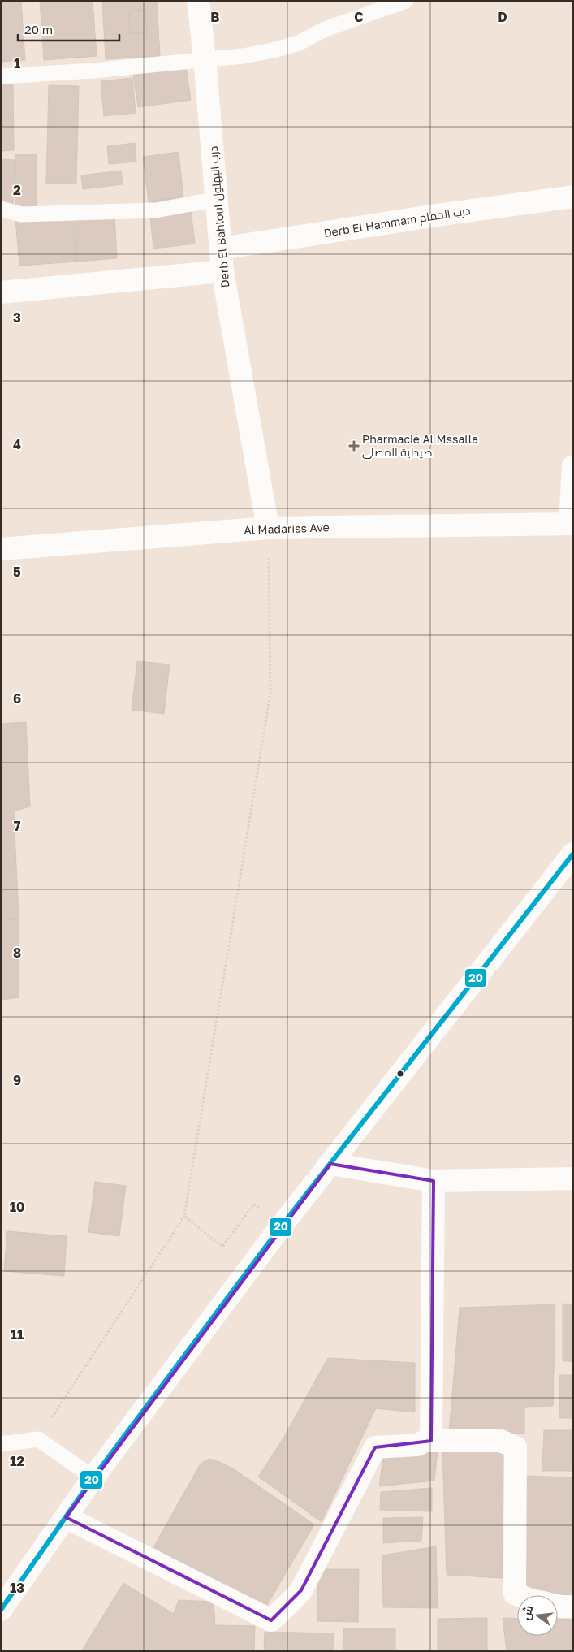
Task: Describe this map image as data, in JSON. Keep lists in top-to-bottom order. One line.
{"streets":{"street":["Derb El Bahloul درب البهلول","Derb El Hammam درب الحمام","Al Madariss Ave"]},"crossings":[["Derb El Bahloul درب البهلول","Derb El Hammam درب الحمام"],["Derb El Bahloul درب البهلول","Al Madariss Ave"]],"places":{"health":["Pharmacie Al Mssalla صيدلية المصلى"]},"lines":["transit line 20"],"scale_bar":"20 m","north":"left","grid":{"columns":["B","C","D"],"rows":["1","2","3","4","5","6","7","8","9","10","11","12","13"]}}
